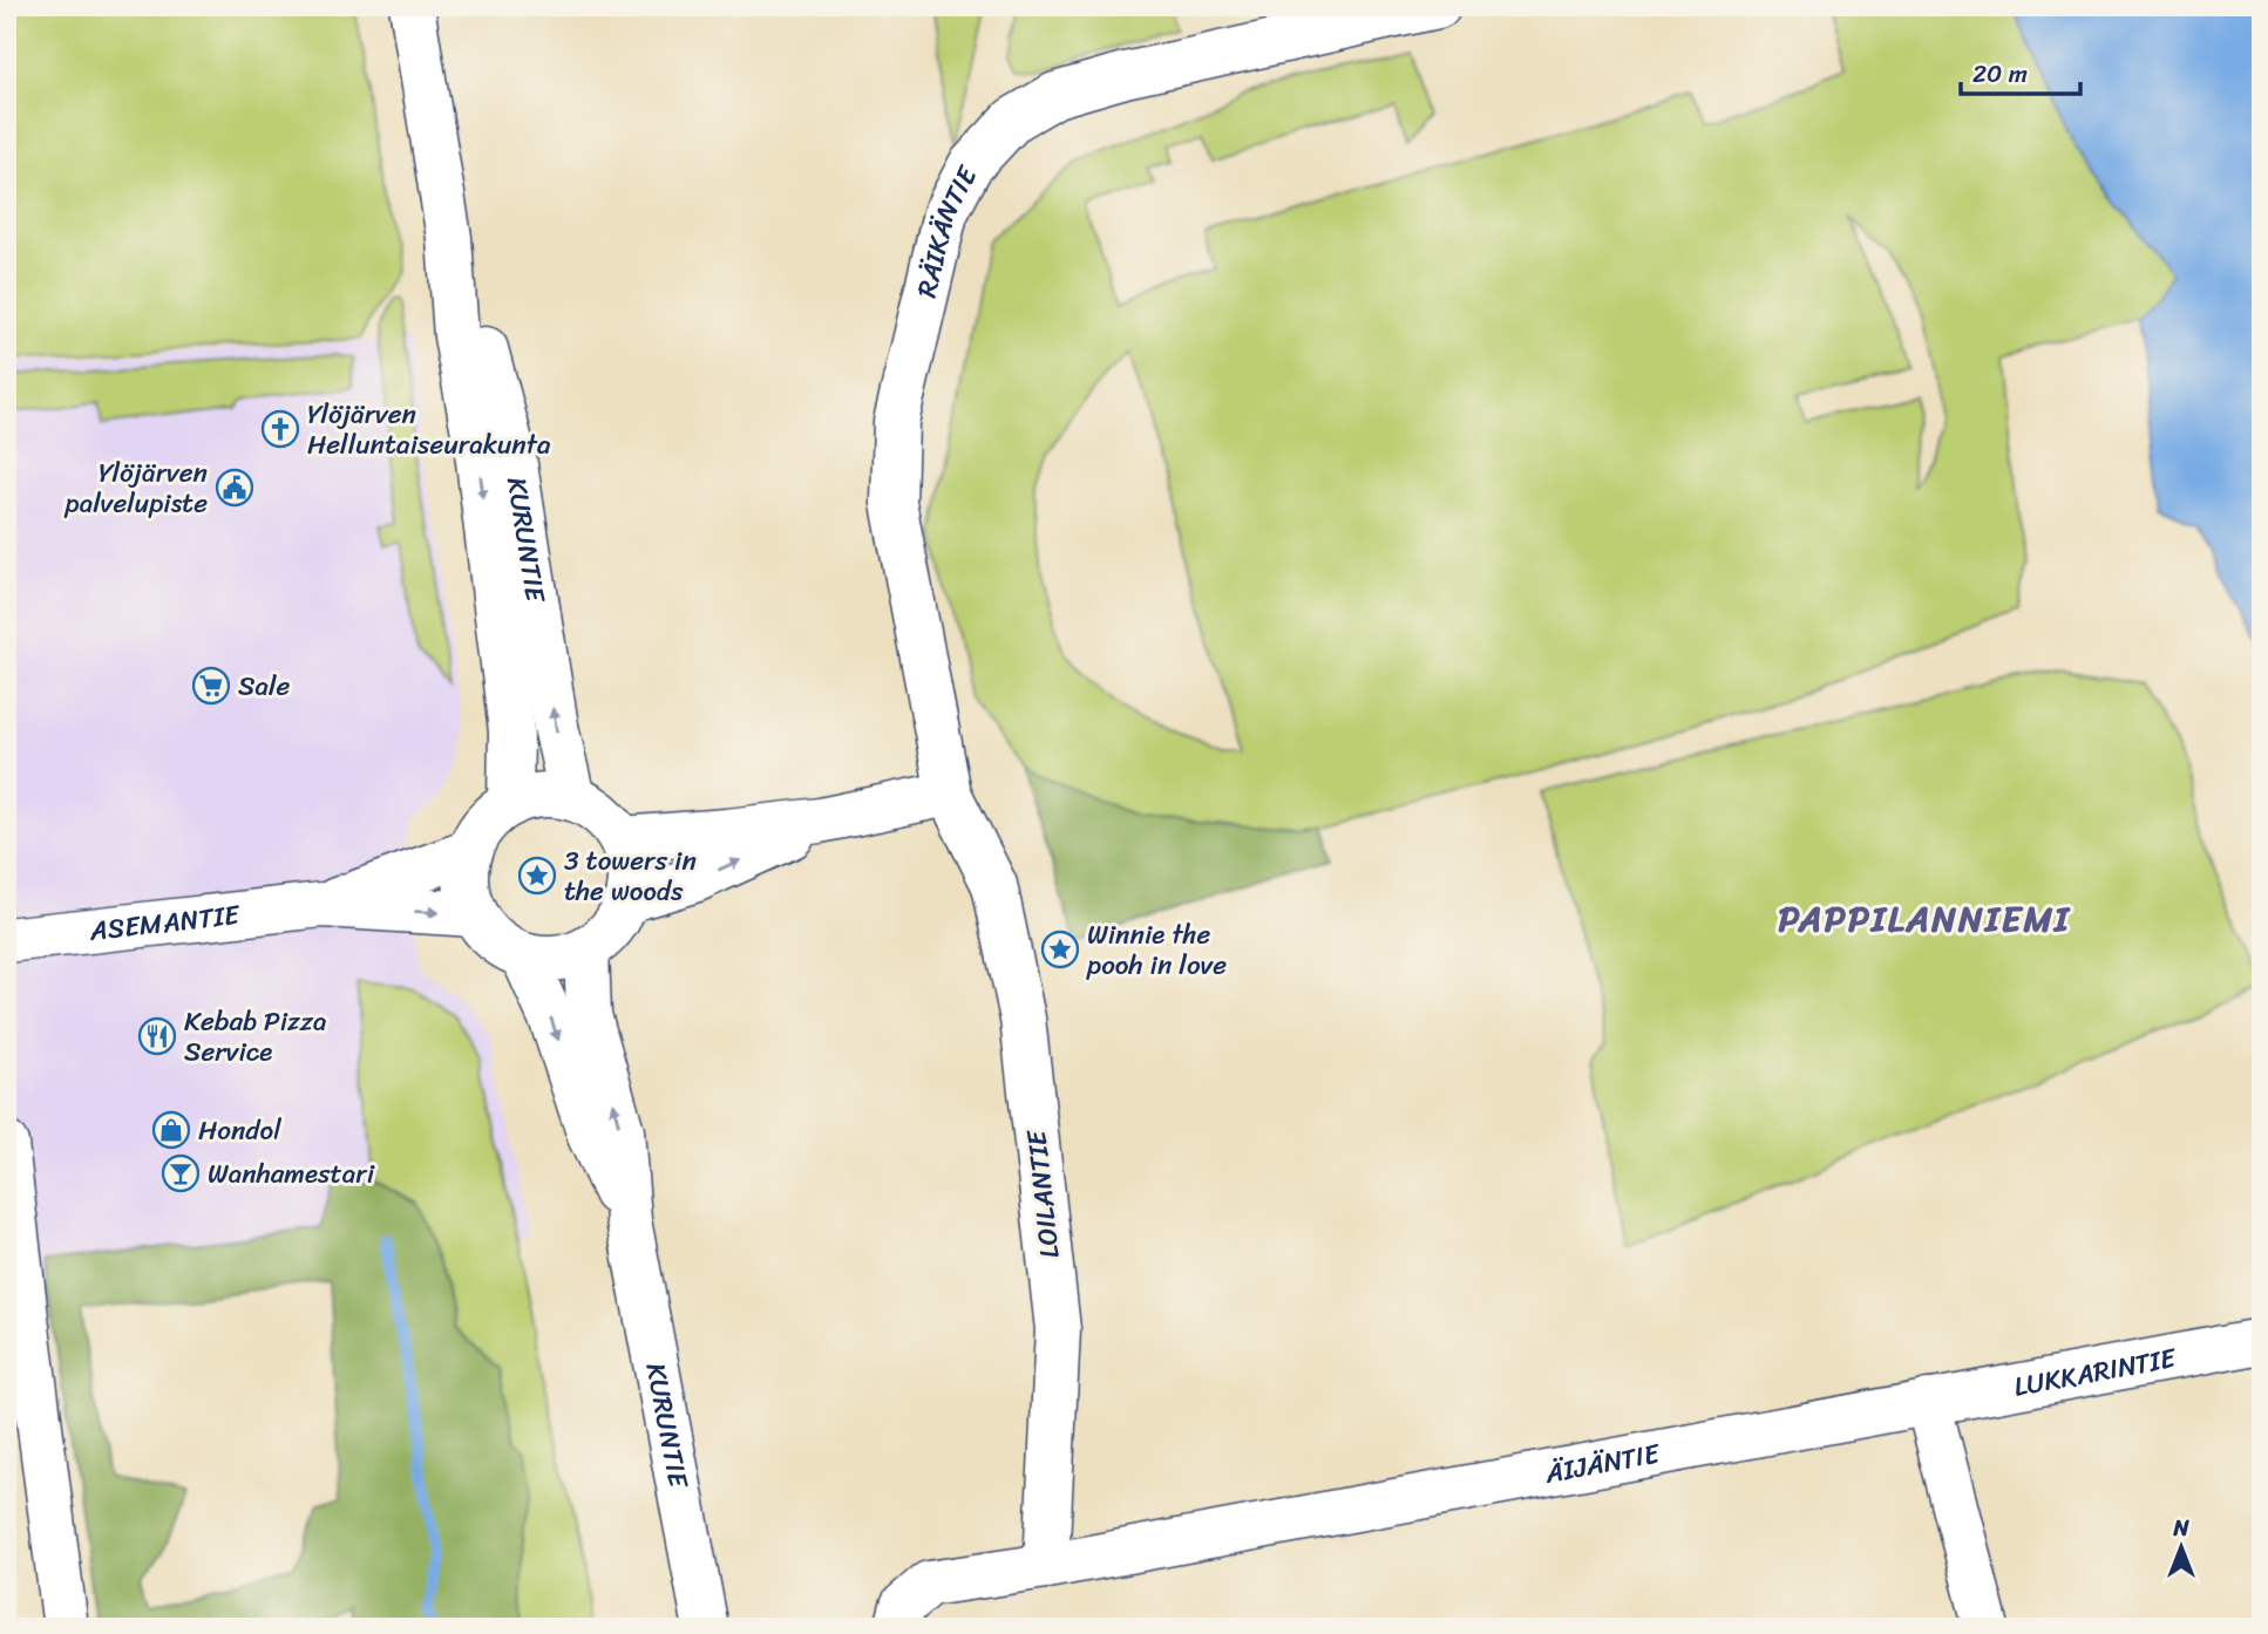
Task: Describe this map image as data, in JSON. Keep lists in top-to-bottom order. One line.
{"streets":{"street":["RÄIKÄNTIE","KURUNTIE","ASEMANTIE","LOILANTIE","LUKKARINTIE","ÄIJÄNTIE"]},"crossings":[["RÄIKÄNTIE","LOILANTIE"],["KURUNTIE","ASEMANTIE"],["LOILANTIE","ÄIJÄNTIE"],["LUKKARINTIE","ÄIJÄNTIE"]],"districts":["PAPPILANNIEMI"],"places":{"church":["Ylöjärven Helluntaiseurakunta"],"public building":["Ylöjärven palvelupiste"],"supermarket":["Sale"],"place":["3 towers in the woods","Winnie the pooh in love"],"restaurant":["Kebab Pizza Service"],"shop":["Hondol"],"bar":["Wanhamestari"]},"scale_bar":"20 m","north":"top"}
